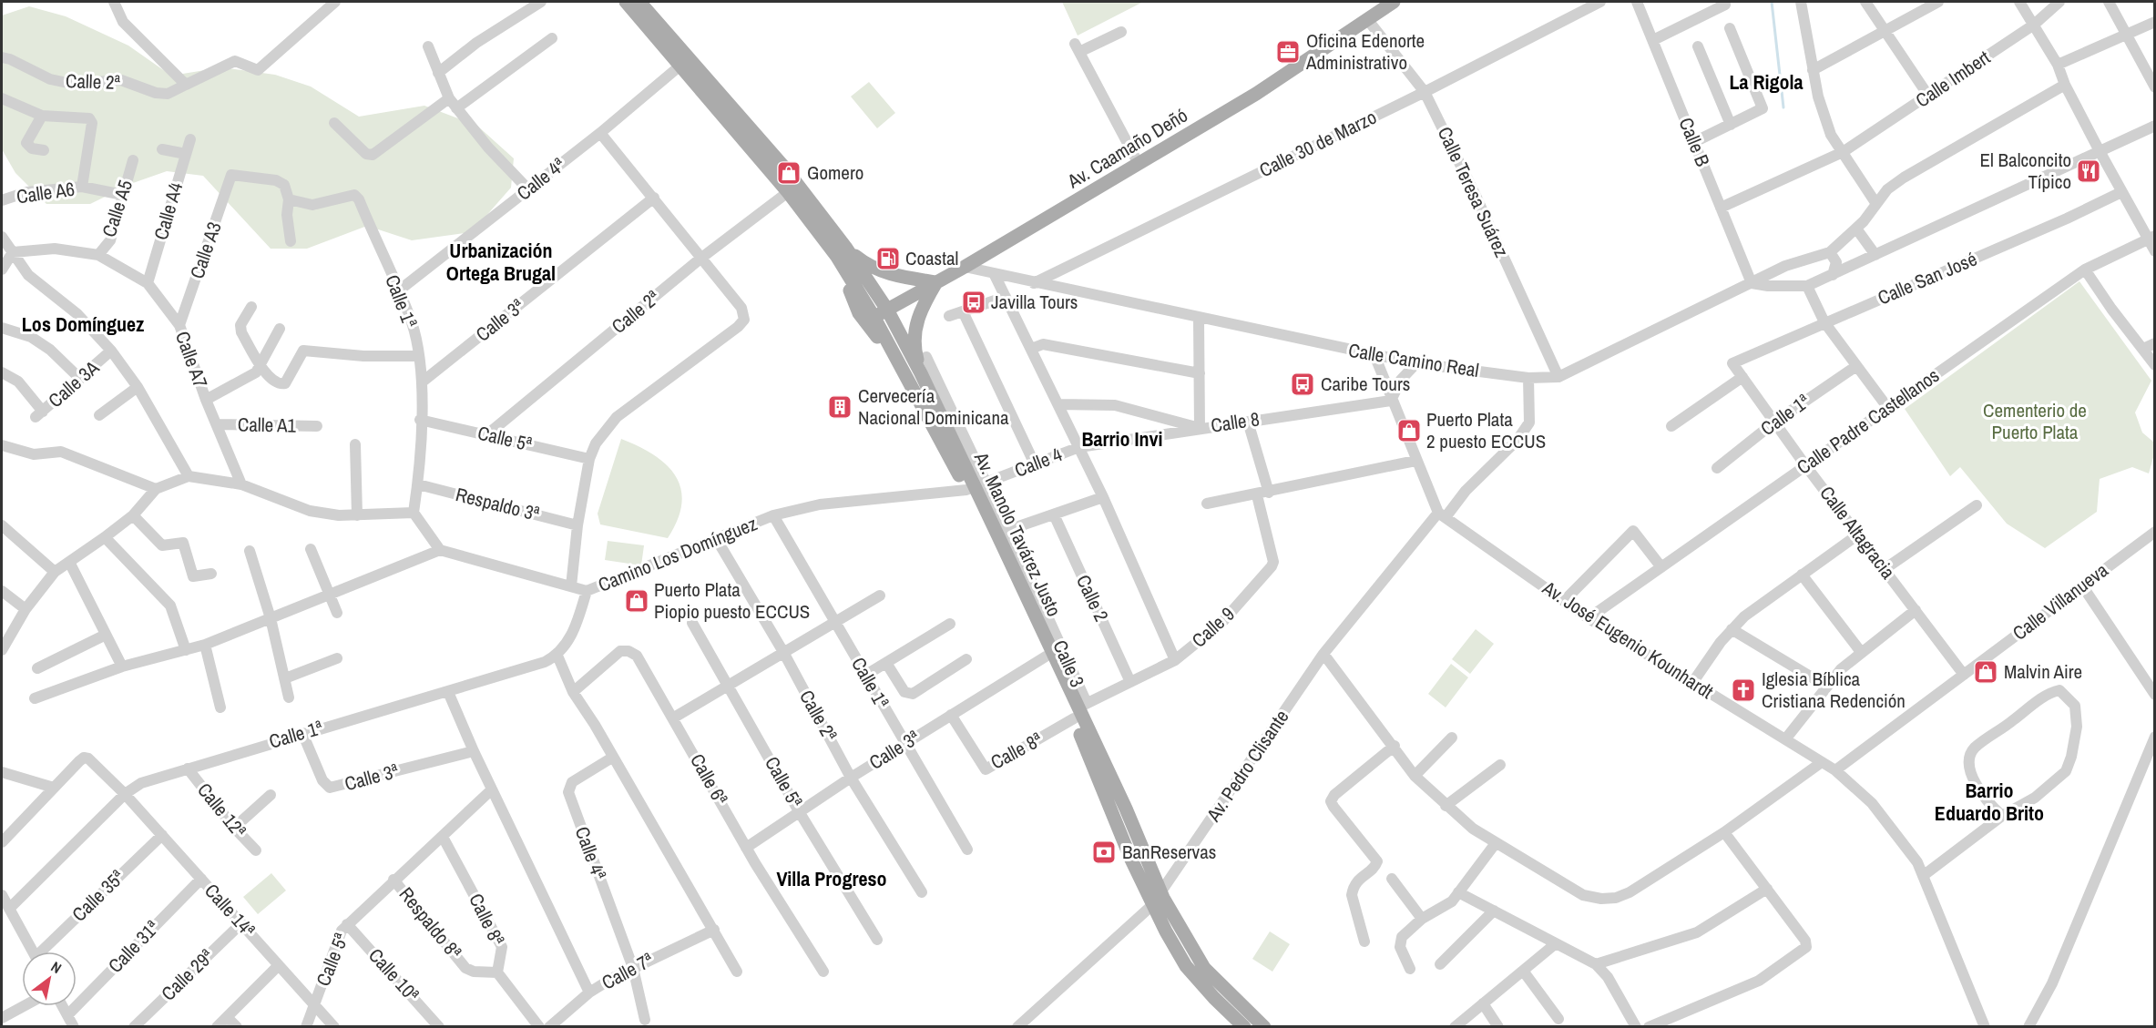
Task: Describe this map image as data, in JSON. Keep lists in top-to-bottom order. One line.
{"streets":{"main road":["Av. Caamaño Deñó","Av. Manolo Tavárez Justo"],"street":["Calle Imbert","Calle 2ª","Calle B","Calle 30 de Marzo","Calle 4ª","Calle Teresa Suárez","Calle A6","Calle A5","Calle A4","Calle A3","Calle San José","Calle 1ª","Calle 3ª","Calle A7","Calle Camino Real","Calle 3A","Calle Padre Castellanos","Calle 8","Calle A1","Calle 5ª","Calle 4","Respaldo 3ª","Calle Altagracia","Camino Los Domínguez","Calle 2","Calle Villanueva","Calle 9","Av. José Eugenio Kounhardt","Calle 3","Calle 8ª","Av. Pedro Clisante","Calle 6ª","Calle 12ª","Calle 35ª","Calle 14ª","Respaldo 8ª","Calle 31ª","Calle 7ª","Calle 29ª","Calle 10ª"]},"crossings":[["Calle Imbert","Calle B"],["Calle 2ª","Calle 3ª"],["Calle 2ª","Calle 5ª"],["Calle 2ª","Av. Manolo Tavárez Justo"],["Calle 2ª","Camino Los Domínguez"],["Calle B","Calle Camino Real"],["Calle 30 de Marzo","Calle Teresa Suárez"],["Calle 30 de Marzo","Calle Camino Real"],["Av. Caamaño Deñó","Calle Teresa Suárez"],["Av. Caamaño Deñó","Calle Camino Real"],["Av. Caamaño Deñó","Av. Manolo Tavárez Justo"],["Calle 4ª","Calle 1ª"],["Calle 4ª","Av. Manolo Tavárez Justo"],["Calle 4ª","Calle 7ª"],["Calle Teresa Suárez","Calle Camino Real"],["Calle A6","Calle A5"],["Calle A5","Calle A7"],["Calle A4","Calle A7"],["Calle A3","Calle 1ª"],["Calle A3","Calle A7"],["Calle San José","Calle Altagracia"],["Calle 1ª","Calle 3ª"],["Calle 1ª","Calle 5ª"],["Calle 1ª","Respaldo 3ª"],["Calle 1ª","Calle Altagracia"],["Calle 1ª","Camino Los Domínguez"],["Calle 1ª","Calle 12ª"],["Calle 1ª","Calle 14ª"],["Calle 3ª","Calle 5ª"],["Calle 3ª","Av. Manolo Tavárez Justo"],["Calle 3ª","Calle 8ª"],["Calle 3ª","Calle 6ª"],["Calle A7","Calle A1"],["Calle Camino Real","Av. Pedro Clisante"],["Calle Padre Castellanos","Calle Altagracia"],["Calle Padre Castellanos","Av. José Eugenio Kounhardt"],["Calle 8","Calle 4"],["Calle 5ª","Calle 8ª"],["Calle 5ª","Calle 14ª"],["Calle 5ª","Respaldo 8ª"],["Calle 5ª","Calle 10ª"],["Calle 4","Av. Manolo Tavárez Justo"],["Calle 4","Camino Los Domínguez"],["Calle 4","Calle 3"],["Calle Altagracia","Calle Villanueva"],["Av. Manolo Tavárez Justo","Camino Los Domínguez"],["Av. Manolo Tavárez Justo","Calle 9"],["Av. Manolo Tavárez Justo","Calle 3"],["Av. Manolo Tavárez Justo","Calle 8ª"],["Av. Manolo Tavárez Justo","Av. Pedro Clisante"],["Camino Los Domínguez","Calle 3"],["Calle 2","Calle 9"],["Calle Villanueva","Av. José Eugenio Kounhardt"],["Calle 9","Calle 3"],["Calle 9","Calle 8ª"],["Av. José Eugenio Kounhardt","Av. Pedro Clisante"],["Calle 3","Calle 8ª"],["Calle 8ª","Respaldo 8ª"],["Calle 35ª","Calle 14ª"],["Calle 14ª","Calle 31ª"],["Calle 14ª","Calle 29ª"]],"districts":["La Rigola","Urbanización Ortega Brugal","Los Domínguez","Barrio Invi","Barrio Eduardo Brito","Villa Progreso"],"parks":["Cementerio de Puerto Plata"],"places":{"office":["Oficina Edenorte Administrativo"],"restaurant":["El Balconcito Típico"],"shop":["Gomero","Puerto Plata 2 puesto ECCUS","Puerto Plata Piopio puesto ECCUS","Malvin Aire"],"fuel station":["Coastal"],"bus stop":["Javilla Tours","Caribe Tours"],"building":["Cervecería Nacional Dominicana"],"church":["Iglesia Bíblica Cristiana Redención"],"bank":["BanReservas"]},"north":"top right"}
